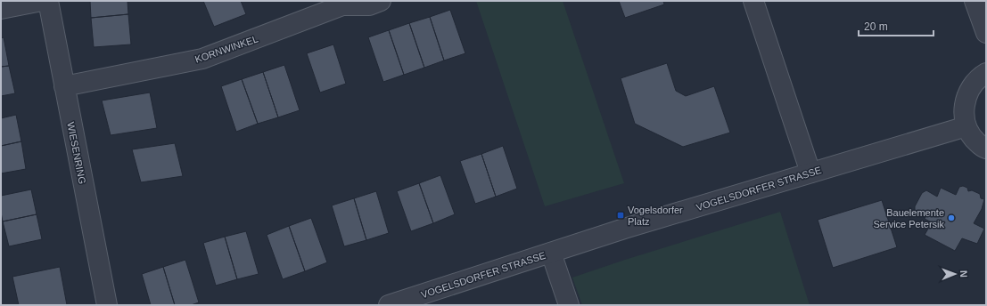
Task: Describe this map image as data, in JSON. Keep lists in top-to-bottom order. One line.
{"streets":{"street":["KORNWINKEL","WIESENRING","VOGELSDORFER STRASSE"]},"crossings":[["KORNWINKEL","WIESENRING"]],"places":{"transit":["Vogelsdorfer Platz"],"other":["Bauelemente Service Petersik"]},"scale_bar":"20 m","north":"right"}
